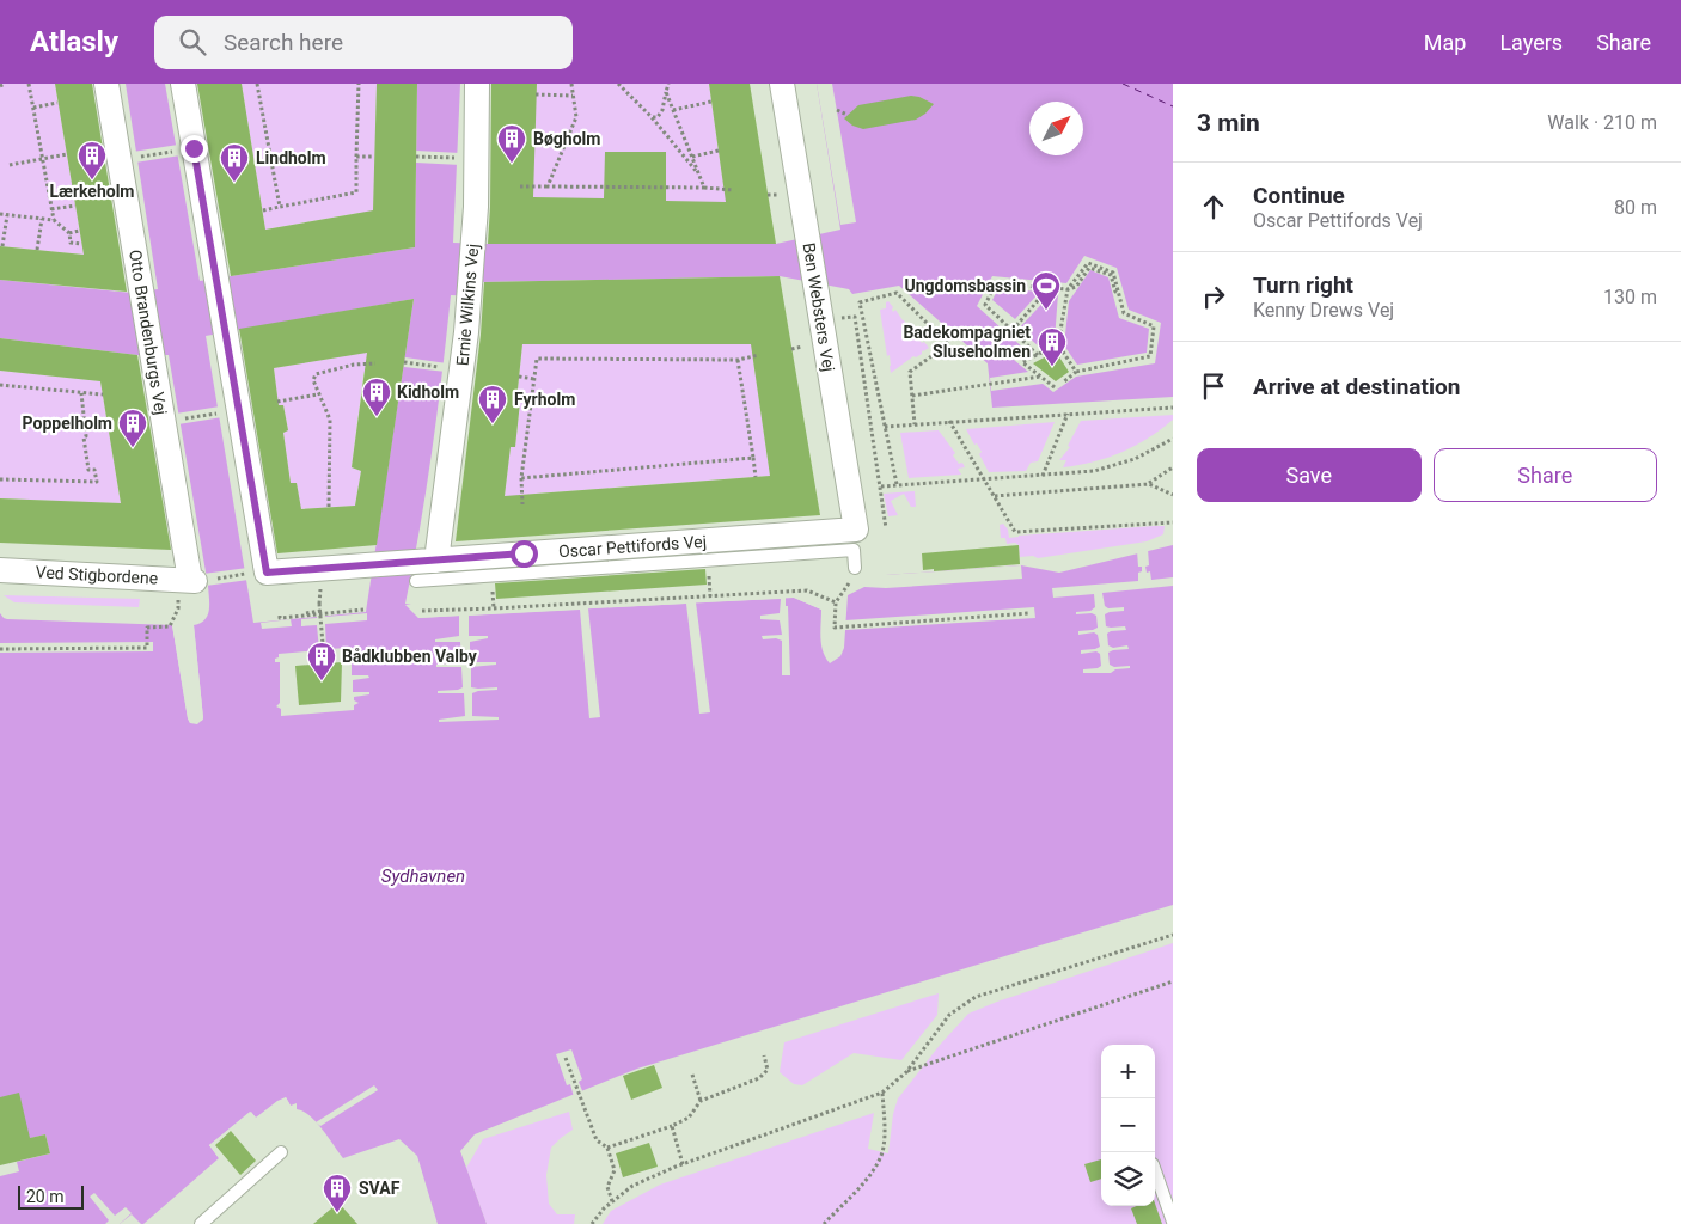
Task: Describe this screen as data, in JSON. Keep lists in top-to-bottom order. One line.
{"streets":{"street":["Ernie Wilkins Vej","Ben Websters Vej","Otto Brandenburgs Vej","Oscar Pettifords Vej","Ved Stigbordene"]},"crossings":[["Ernie Wilkins Vej","Oscar Pettifords Vej"],["Ben Websters Vej","Oscar Pettifords Vej"],["Otto Brandenburgs Vej","Ved Stigbordene"]],"water":["Sydhavnen"],"places":{"building":["Bøgholm","Lærkeholm","Lindholm","Badekompagniet Sluseholmen","Kidholm","Fyrholm","Poppelholm","Bådklubben Valby","SVAF"],"sports":["Ungdomsbassin"]},"scale_bar":"20 m","north":"top right","page":{"header":"Atlasly","search":"Search here","nav":["Map","Layers","Share"],"heading":["3 min","Walk · 210 m"],"list":[["Continue","Oscar Pettifords Vej","80 m"],["Turn right","Kenny Drews Vej","130 m"],"Arrive at destination"],"buttons":["Save","Share"],"map_buttons":["+","−"],"scale":"20 m"}}
